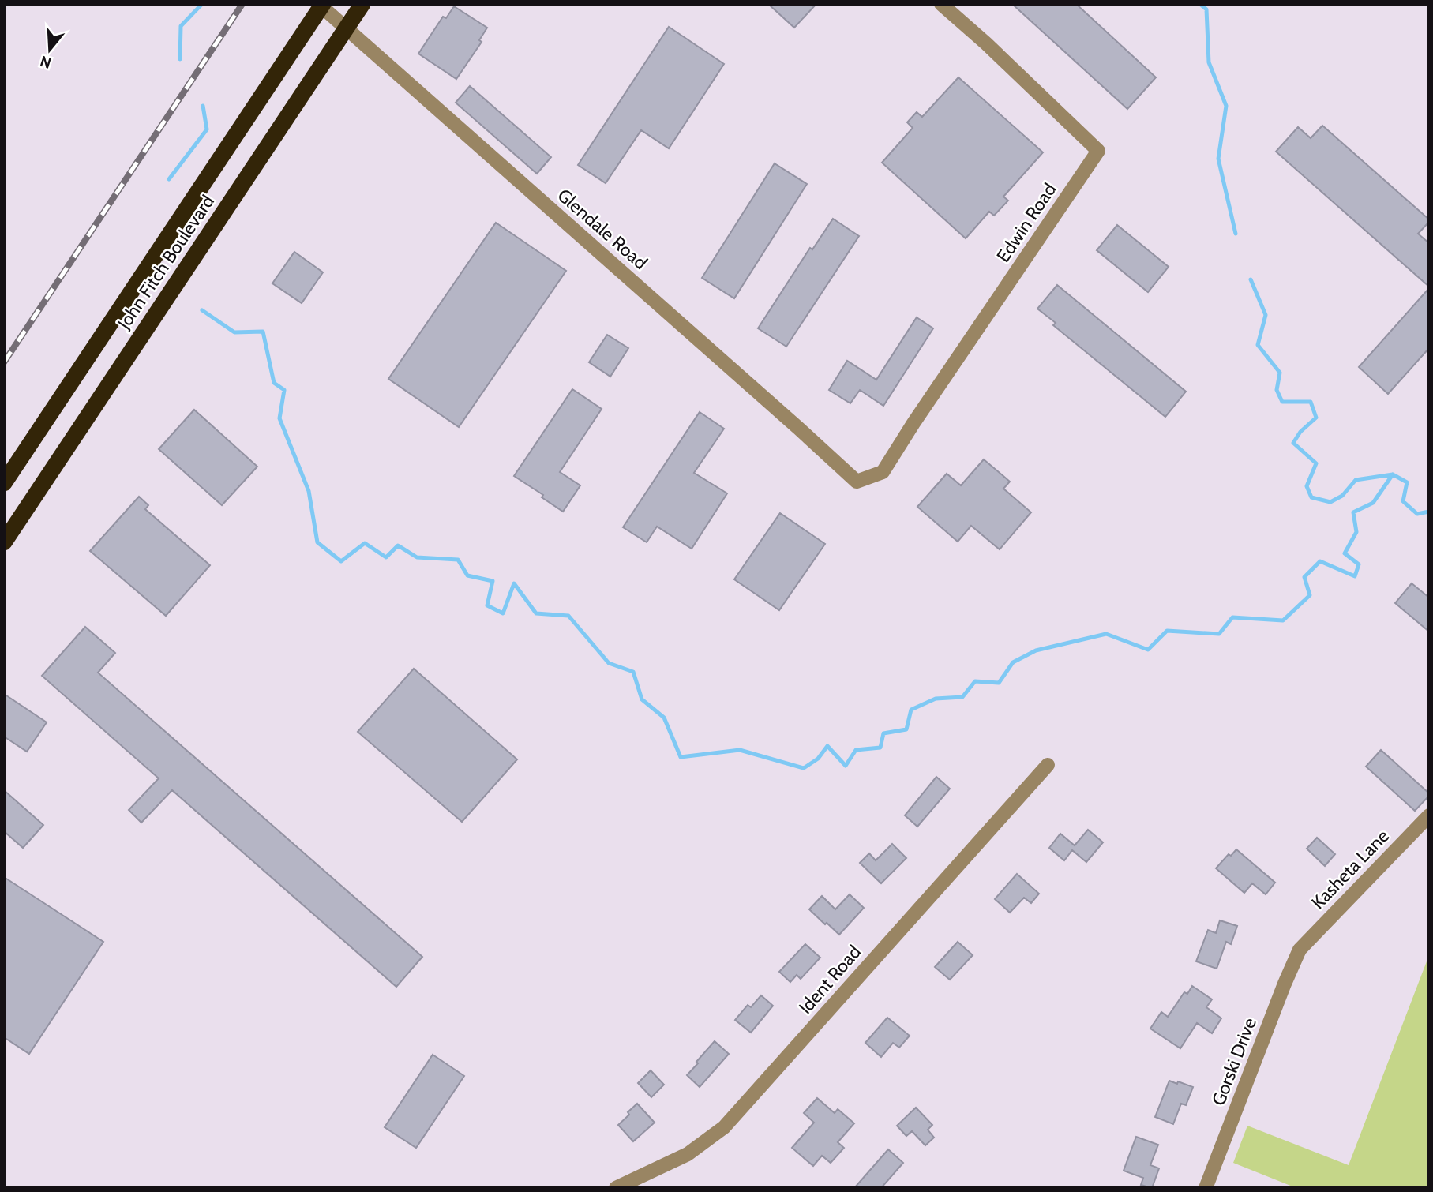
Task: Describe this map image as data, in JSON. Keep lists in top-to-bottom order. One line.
{"streets":{"highway":["John Fitch Boulevard"],"street":["Edwin Road","Glendale Road","Kasheta Lane","Ident Road","Gorski Drive"]},"crossings":[["Edwin Road","Glendale Road"],["Glendale Road","John Fitch Boulevard"],["Kasheta Lane","Gorski Drive"]],"north":"bottom"}
